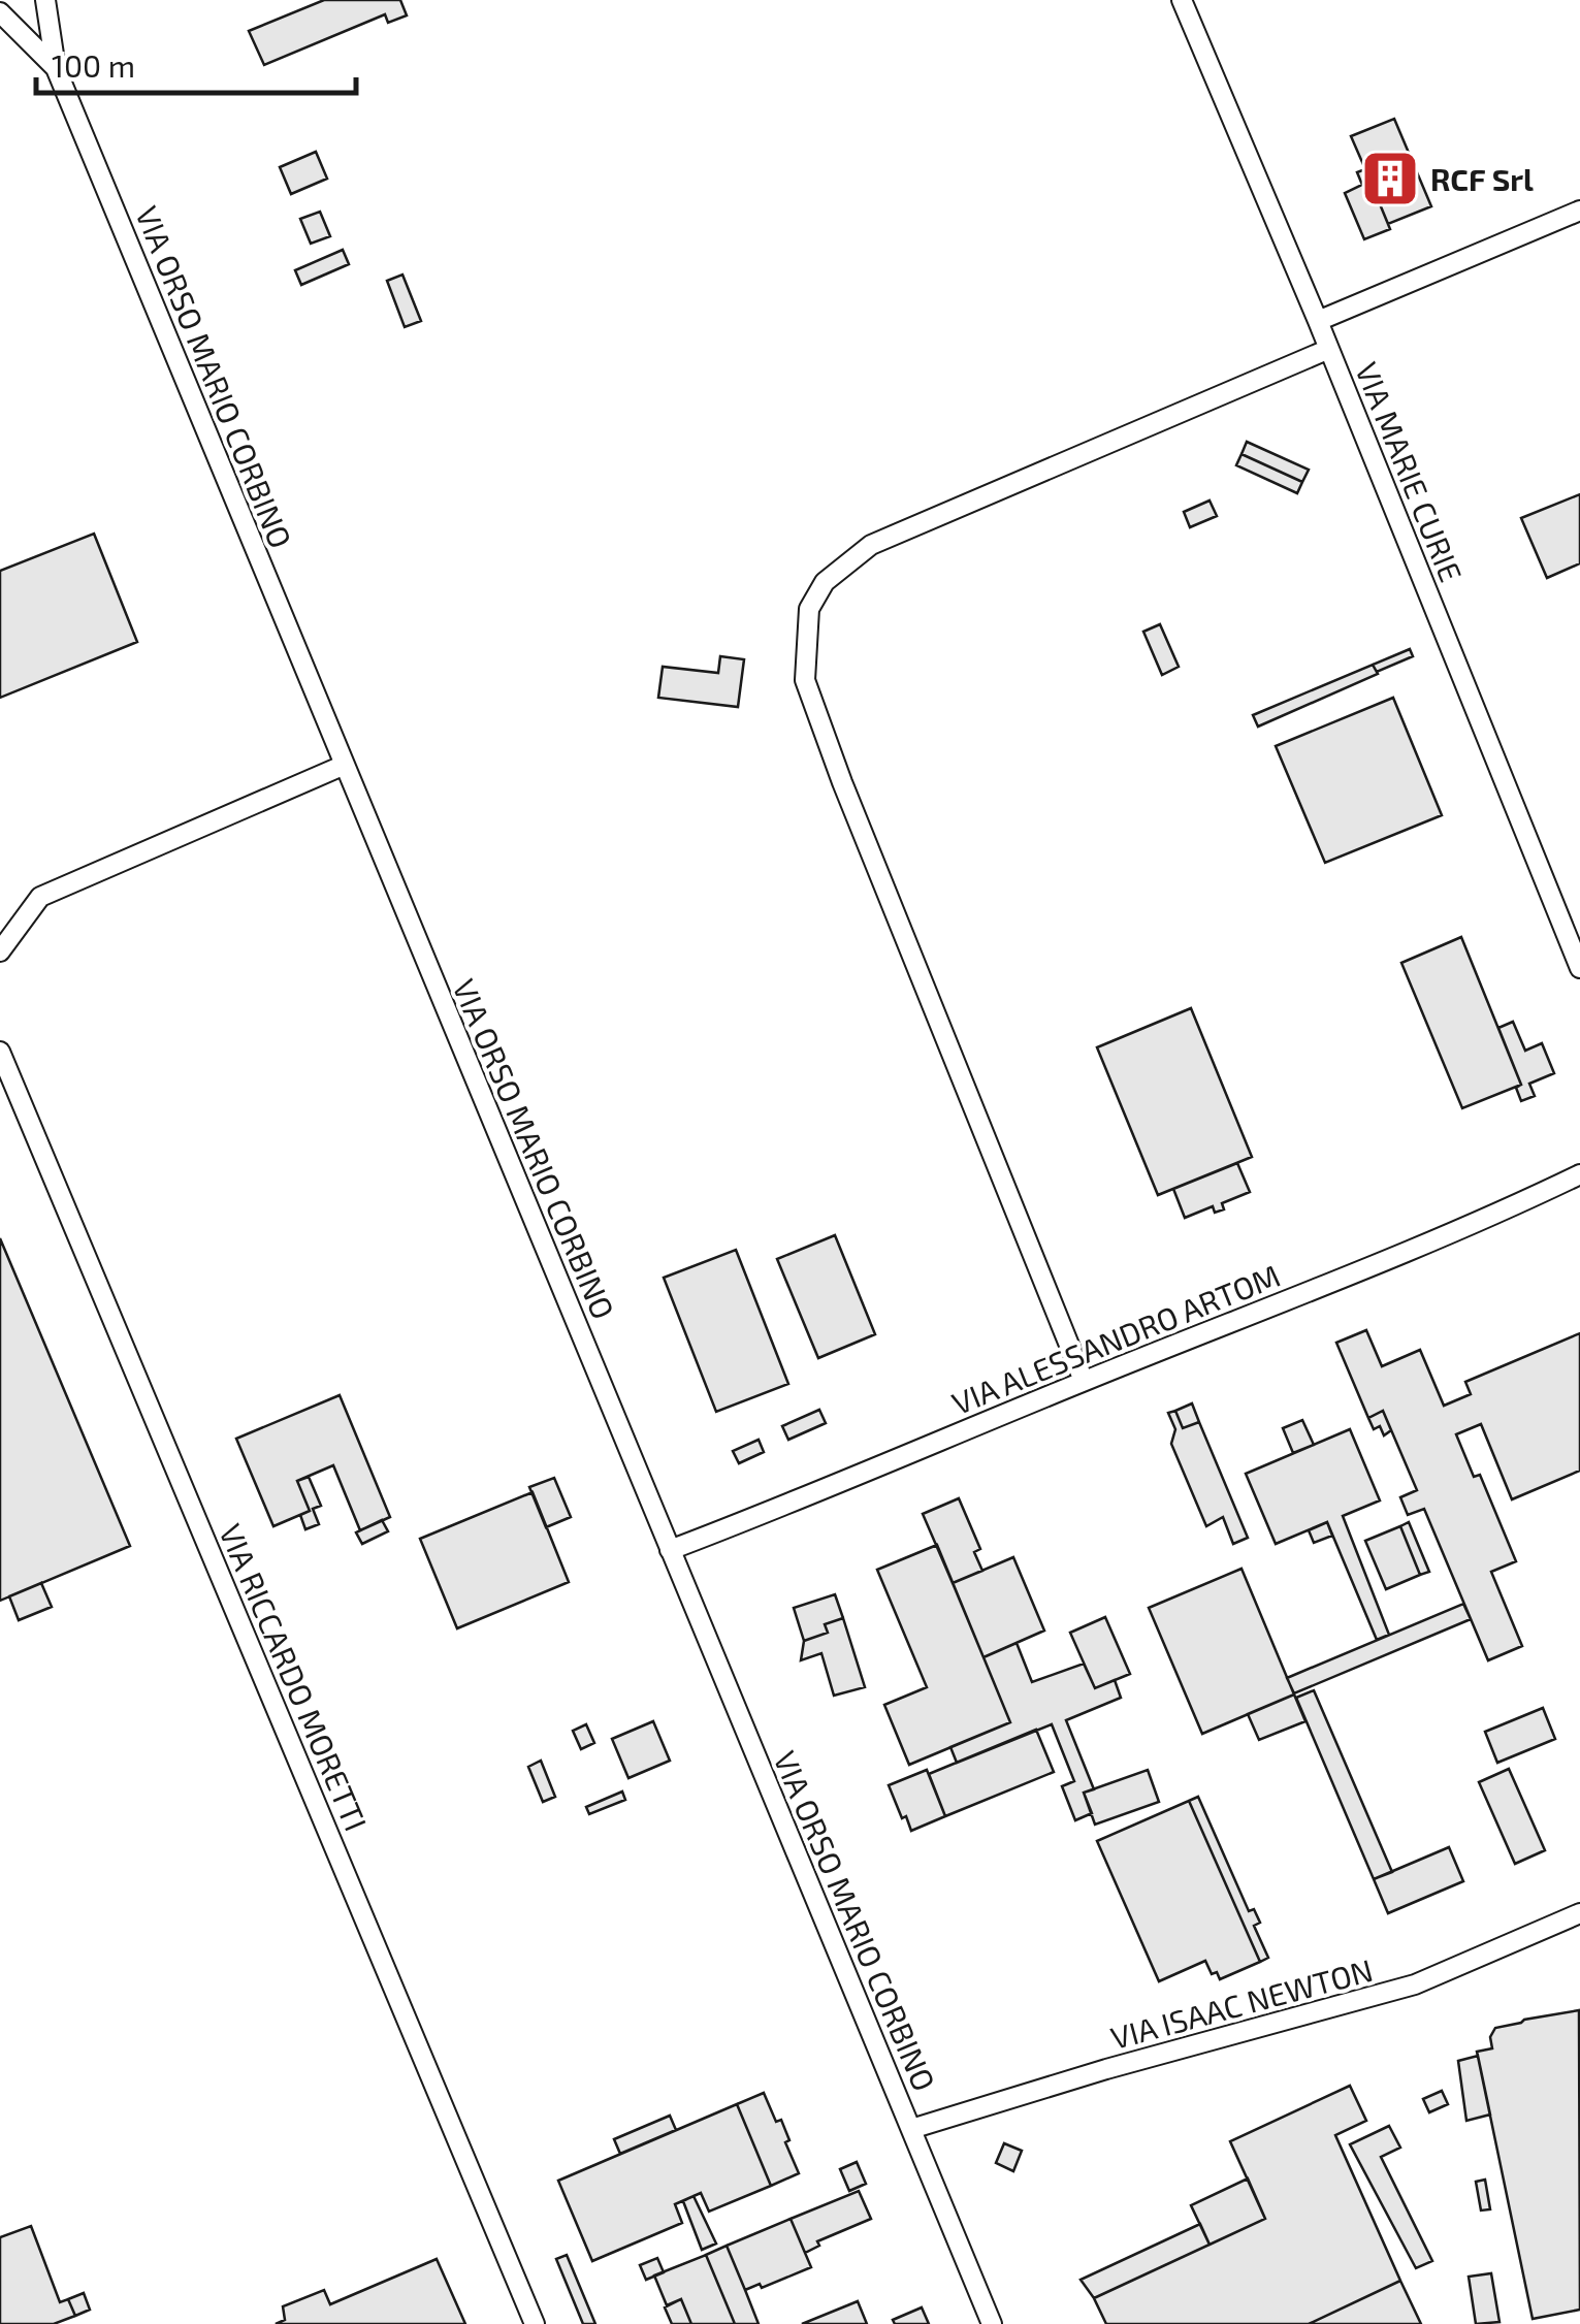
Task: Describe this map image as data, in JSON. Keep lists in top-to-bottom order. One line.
{"streets":{"street":["VIA ORSO MARIO CORBINO","VIA MARIE CURIE","VIA ALESSANDRO ARTOM","VIA RICCARDO MORETTI","VIA ISAAC NEWTON"]},"crossings":[["VIA ORSO MARIO CORBINO","VIA ALESSANDRO ARTOM"],["VIA ORSO MARIO CORBINO","VIA ISAAC NEWTON"]],"places":{"building":["RCF Srl"]},"scale_bar":"100 m"}
